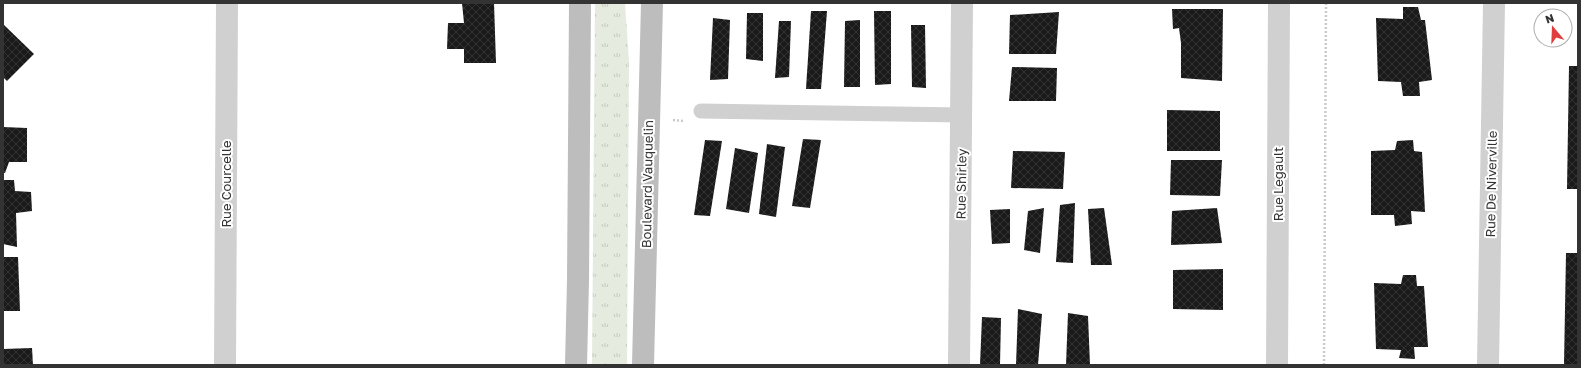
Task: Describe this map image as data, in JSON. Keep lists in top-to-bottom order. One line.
{"streets":{"street":["Rue Courcelle","Boulevard Vauquelin","Rue Shirley","Rue Legault","Rue De Niverville"]},"north":"top"}
